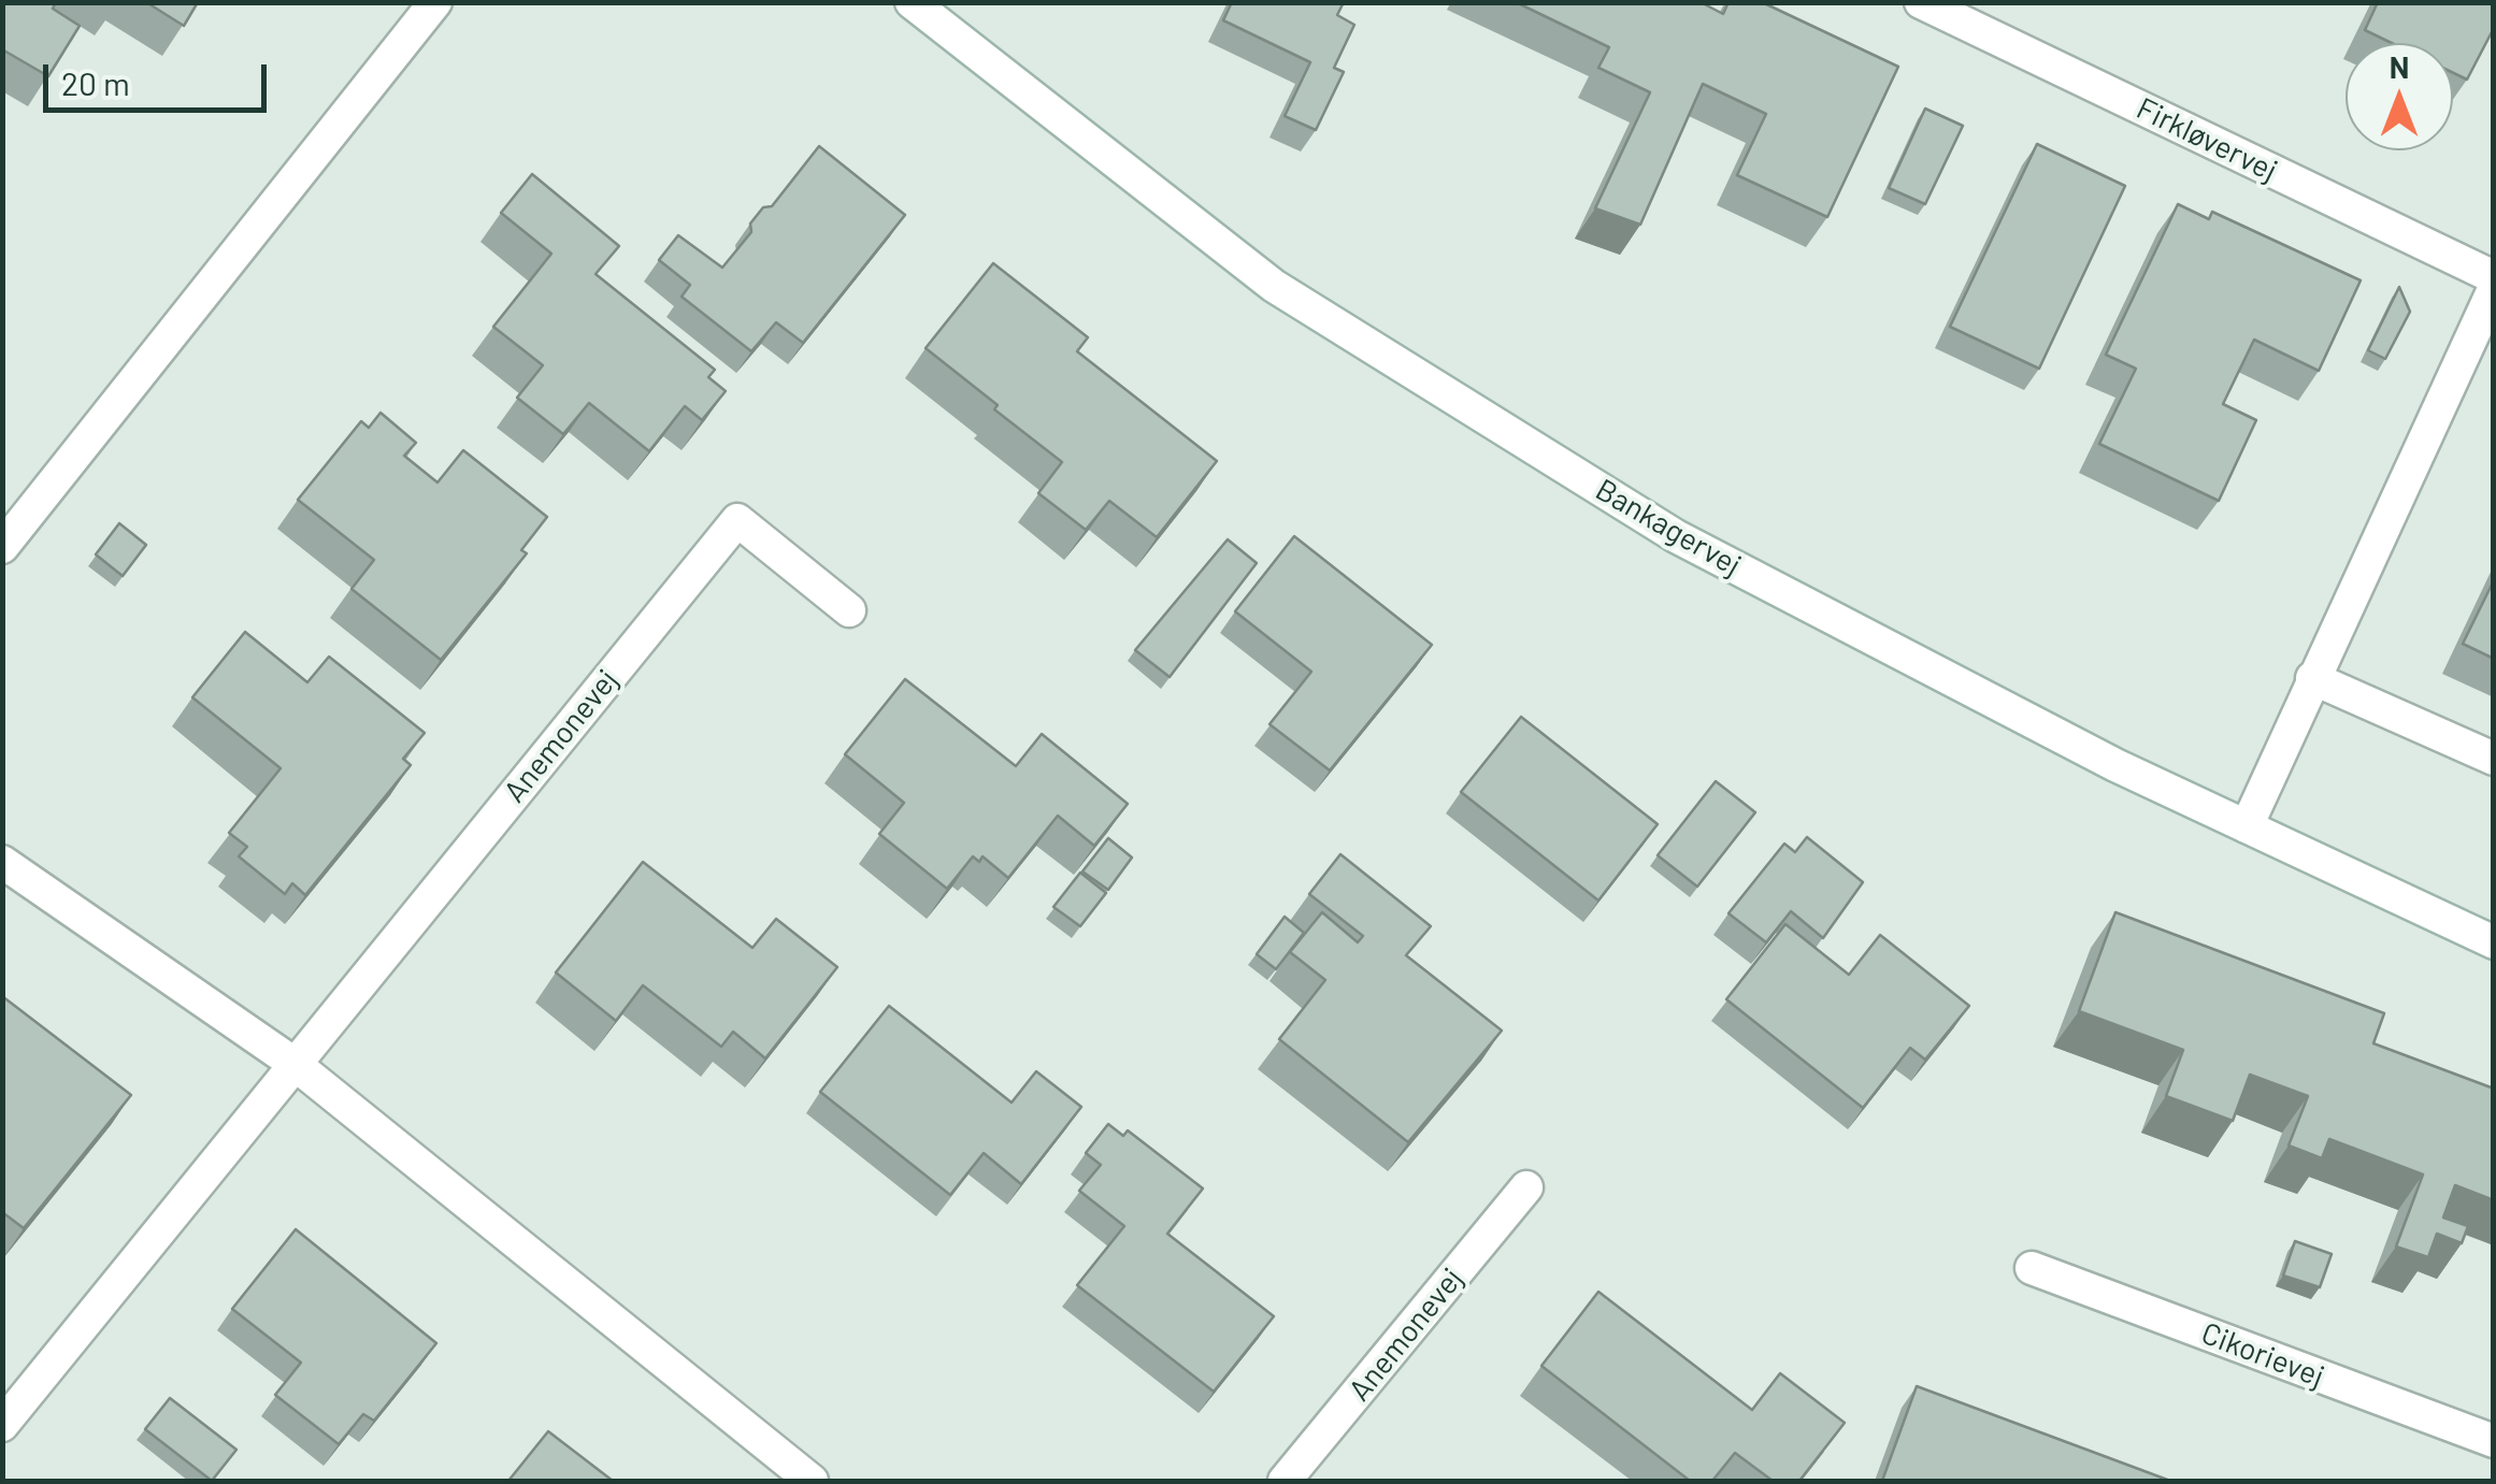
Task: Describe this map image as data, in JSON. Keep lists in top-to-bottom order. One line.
{"streets":{"street":["Firkløvervej","Bankagervej","Anemonevej","Cikorievej"]},"scale_bar":"20 m","north":"top"}
